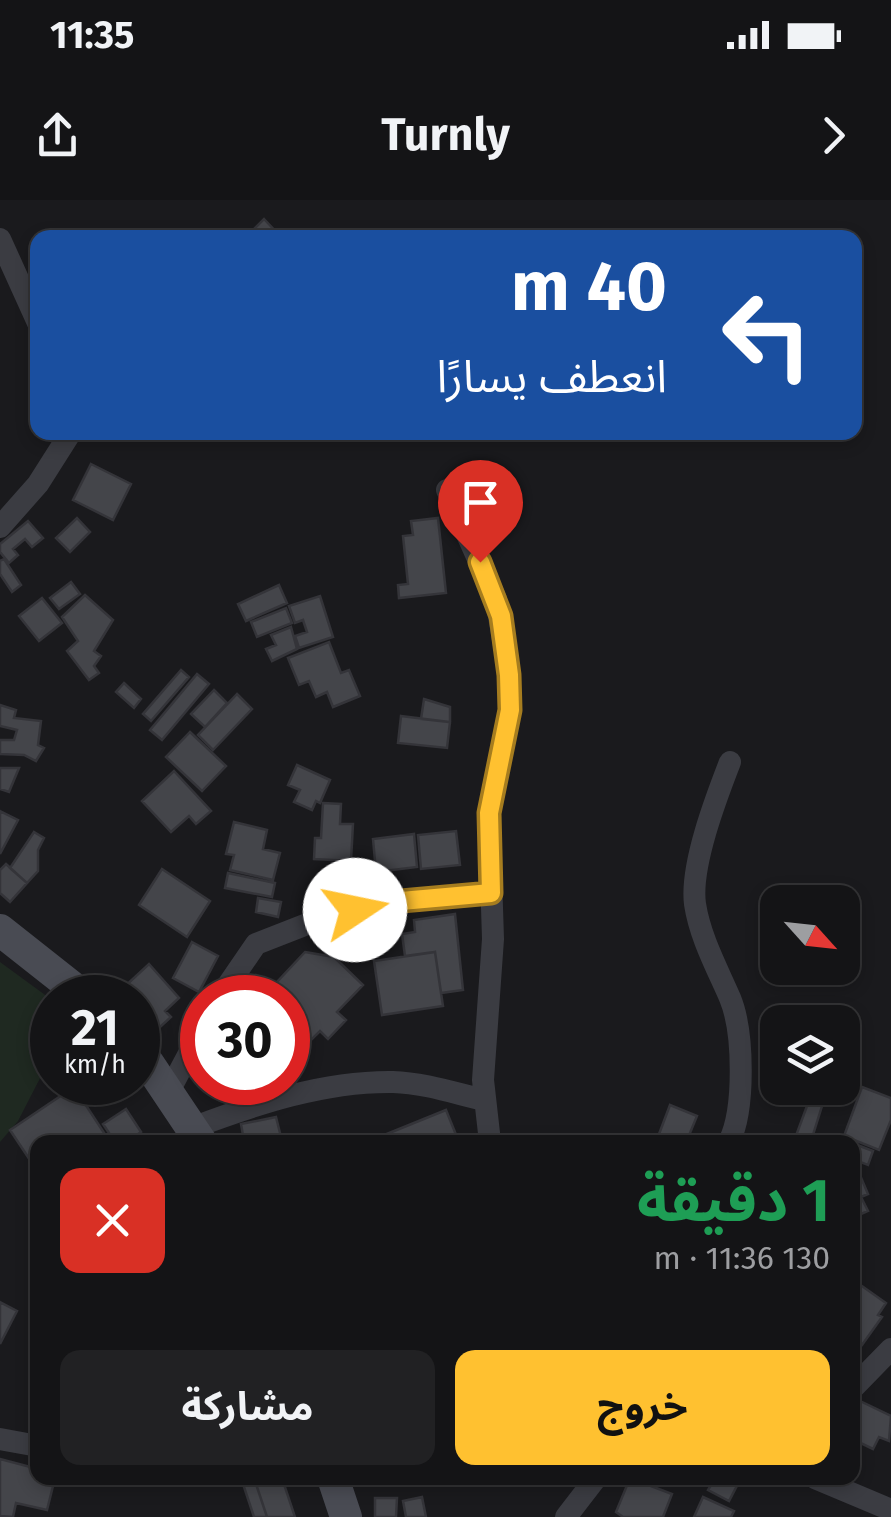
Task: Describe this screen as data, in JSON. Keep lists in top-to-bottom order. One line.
{"north":"bottom right","page":{"status":"11:35","header":"Turnly","turn":["40 m","انعطف يسارًا"],"speed":"21 km/h","limit":"30","heading":["1 دقيقة","130 m · 11:36"],"buttons":["خروج","مشاركة"]}}
